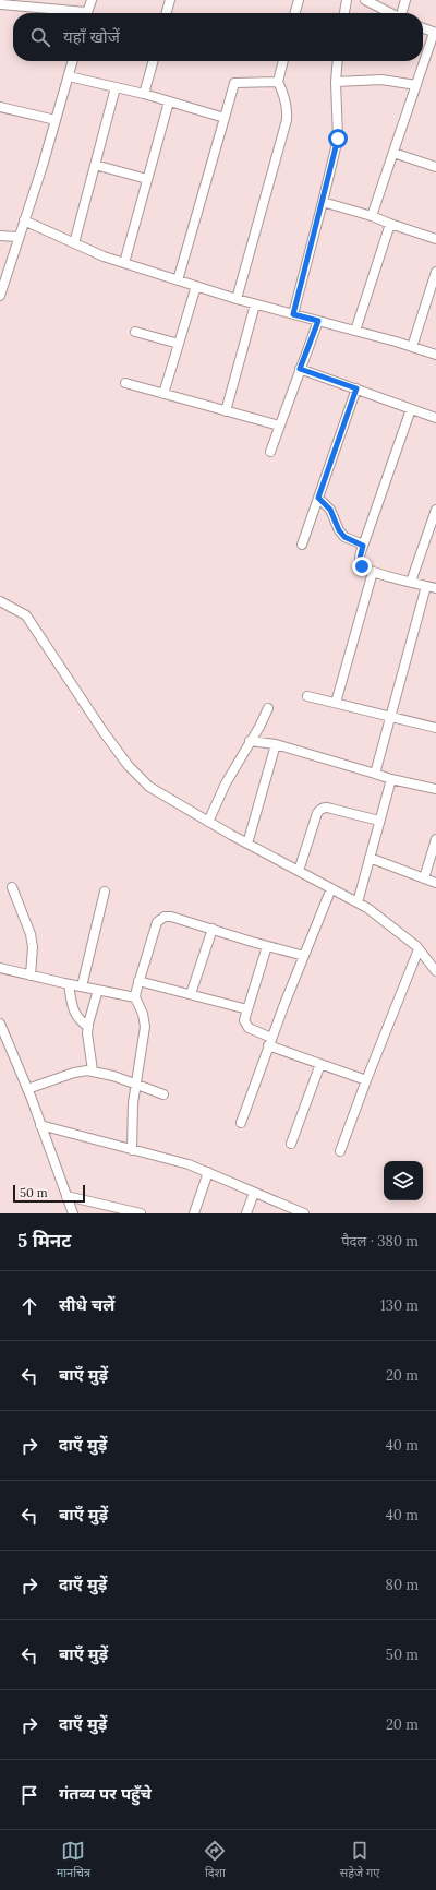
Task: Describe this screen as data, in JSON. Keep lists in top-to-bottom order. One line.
{"scale_bar":"50 m","page":{"search":"यहाँ खोजें","scale":"50 m","heading":["5 मिनट","पैदल · 380 m"],"list":[["सीधे चलें","130 m"],["बाएँ मुड़ें","20 m"],["दाएँ मुड़ें","40 m"],["बाएँ मुड़ें","40 m"],["दाएँ मुड़ें","80 m"],["बाएँ मुड़ें","50 m"],["दाएँ मुड़ें","20 m"],"गंतव्य पर पहुँचे"],"nav":["मानचित्र","दिशा","सहेजे गए"]}}
